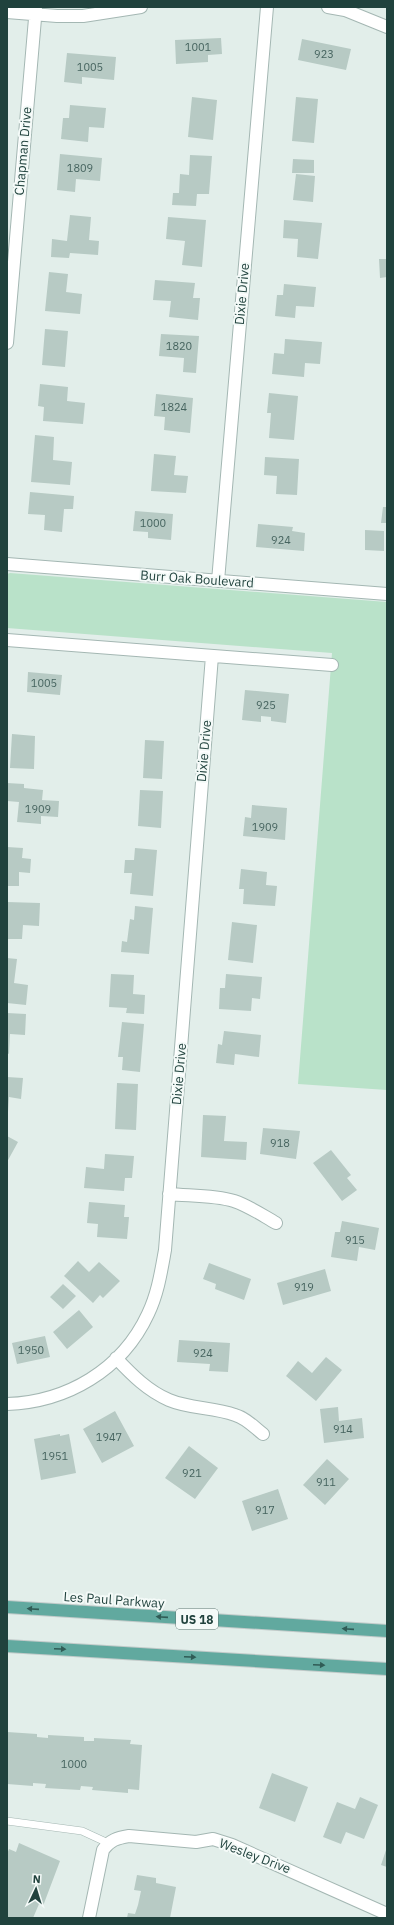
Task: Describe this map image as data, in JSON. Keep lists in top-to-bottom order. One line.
{"streets":{"main road":["Les Paul Parkway","US 18"],"street":["Chapman Drive","Dixie Drive","Burr Oak Boulevard","Wesley Drive"]},"crossings":[["Dixie Drive","Burr Oak Boulevard"]],"house_numbers":["1001","923","1005","1809","1820","1824","1000","924","1005","925","1909","1909","918","915","919","1950","924","914","1947","1951","921","911","917","1000"],"north":"top"}
